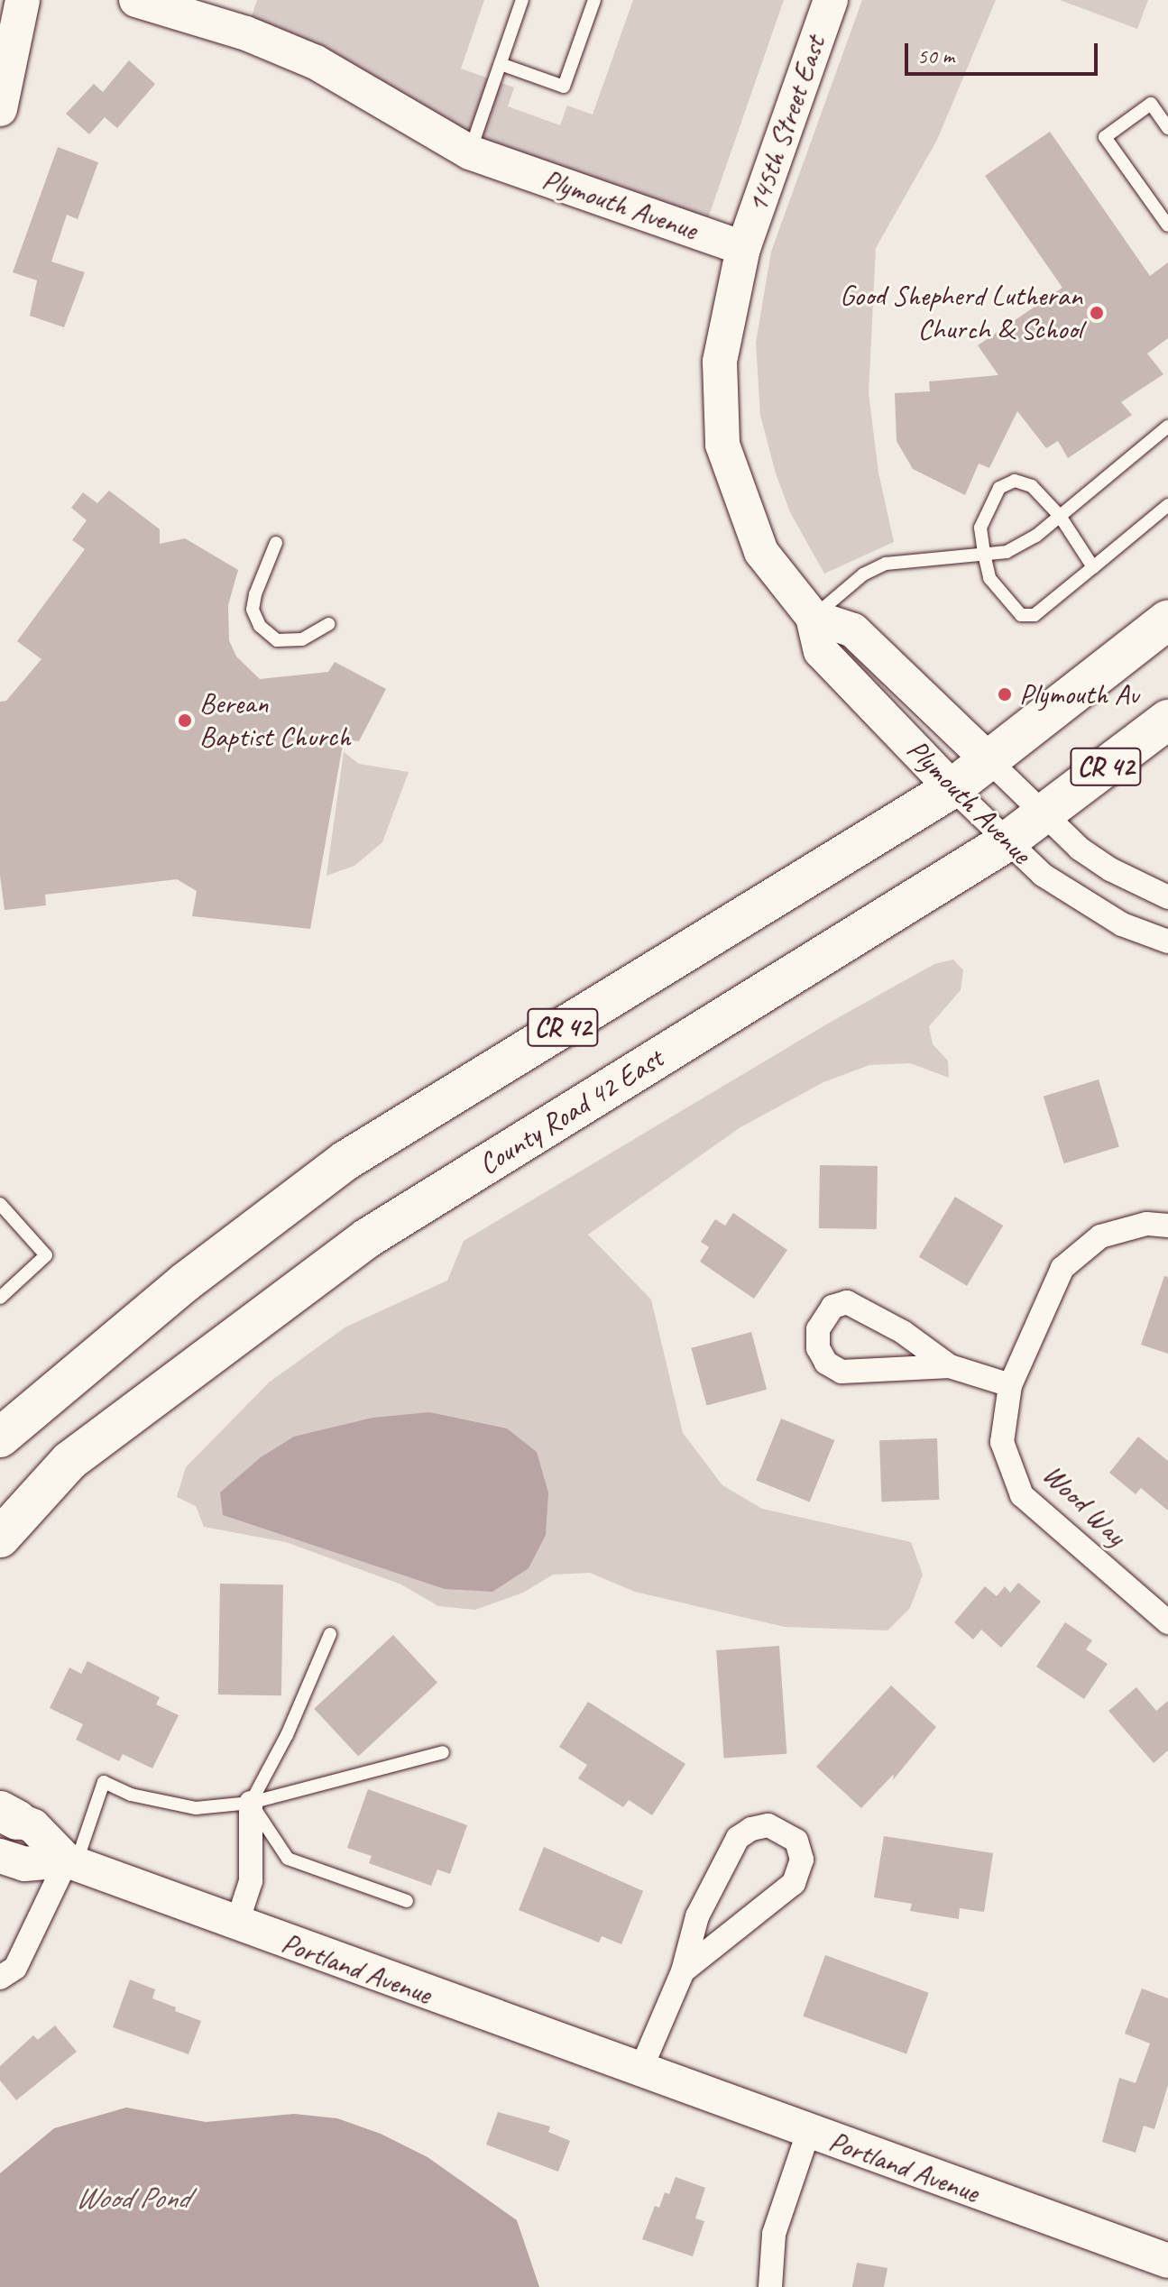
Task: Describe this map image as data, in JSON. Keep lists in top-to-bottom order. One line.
{"streets":{"highway":["CR 42","County Road 42 East"],"street":["145th Street East","Plymouth Avenue","Wood Way","Portland Avenue"]},"crossings":[["145th Street East","Plymouth Avenue"],["Plymouth Avenue","CR 42"],["Plymouth Avenue","County Road 42 East"]],"water":["Wood Pond"],"places":["Good Shepherd Lutheran Church & School","Plymouth Av","Berean Baptist Church"],"scale_bar":"50 m"}
